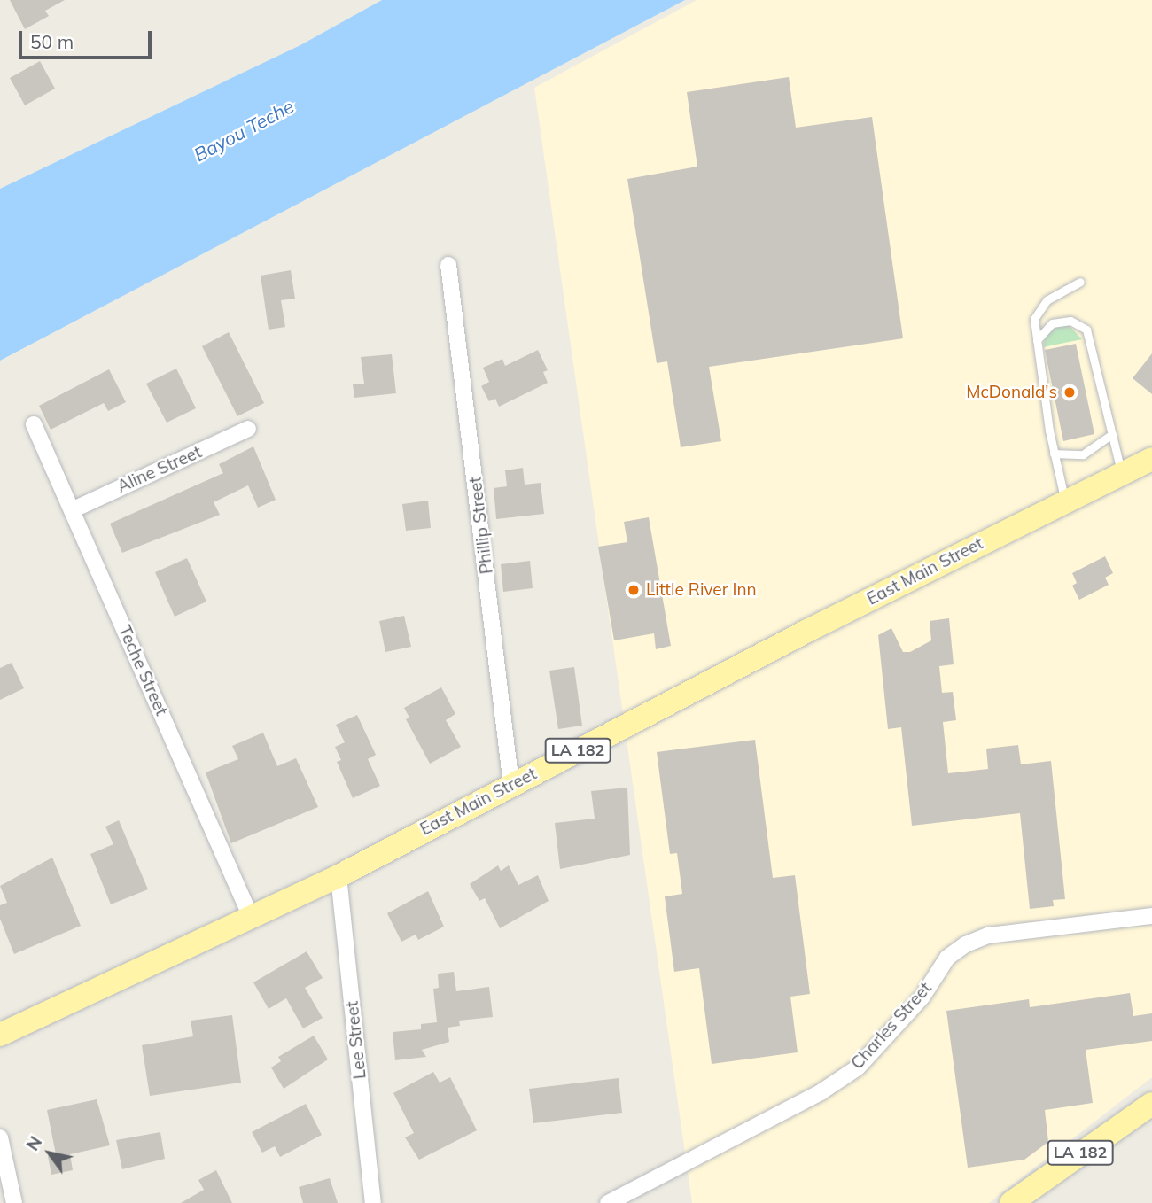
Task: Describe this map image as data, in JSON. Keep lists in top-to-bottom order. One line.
{"streets":{"main road":["East Main Street","LA 182"],"street":["Aline Street","Phillip Street","Teche Street","Charles Street","Lee Street"]},"crossings":[["Aline Street","Teche Street"],["Phillip Street","East Main Street"],["East Main Street","Teche Street"],["East Main Street","Lee Street"]],"water":["Bayou Teche"],"places":["McDonald's","Little River Inn"],"scale_bar":"50 m","north":"top left"}
